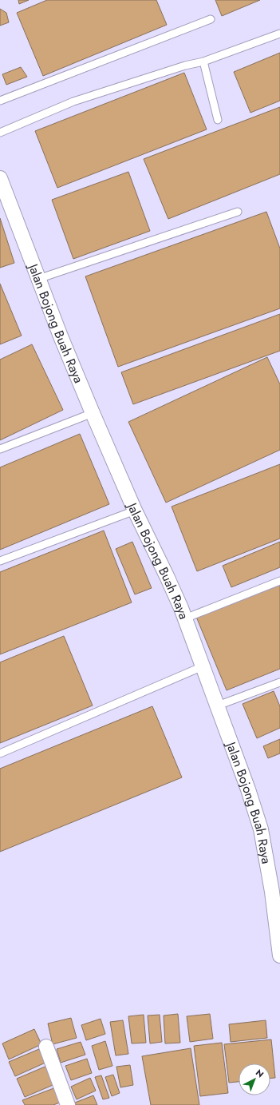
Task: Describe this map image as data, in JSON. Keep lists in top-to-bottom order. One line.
{"streets":{"street":["Jalan Bojong Buah Raya"]},"north":"top right"}
